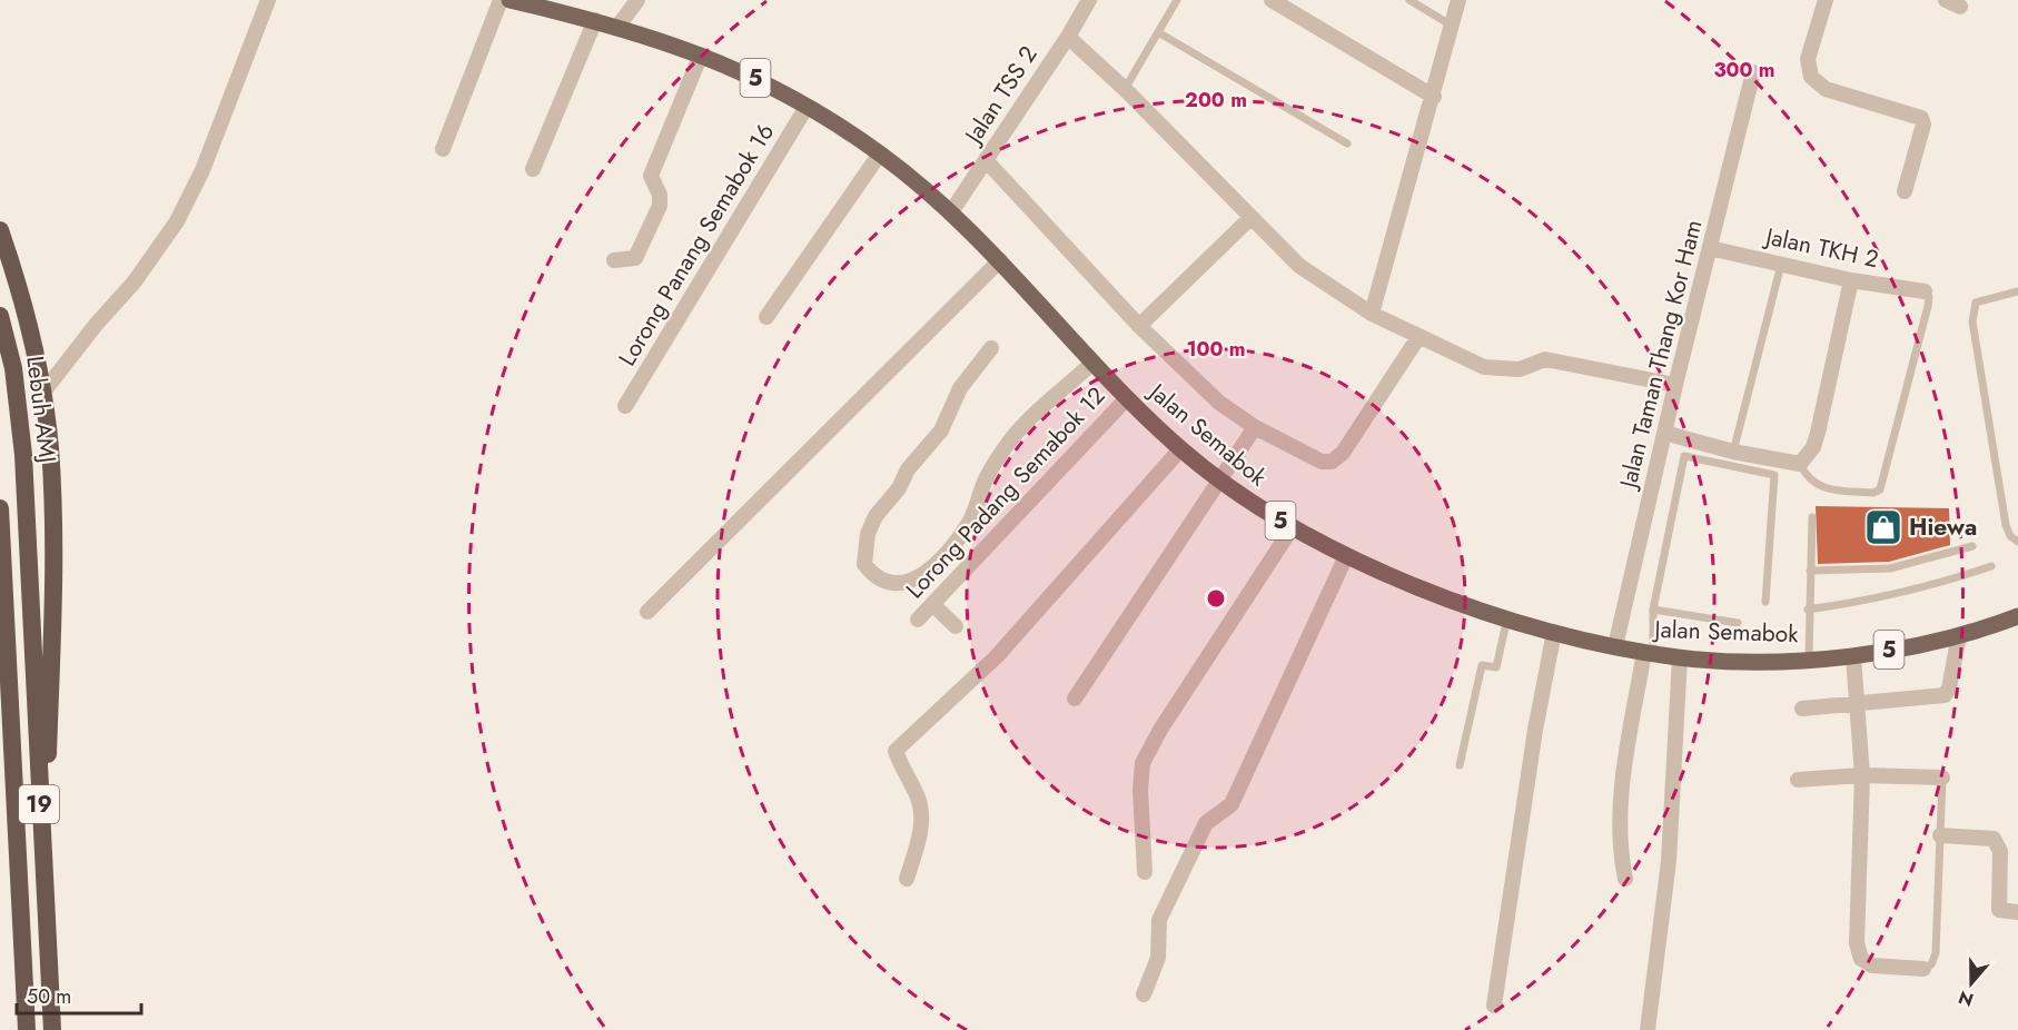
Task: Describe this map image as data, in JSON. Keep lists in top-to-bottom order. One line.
{"streets":{"highway":["Lebuh AMJ","19"],"main road":["5","Jalan Semabok"],"street":["Jalan TSS 2","Lorong Panang Semabok 16","Jalan TKH 2","Jalan Taman Thang Kor Ham","Lorong Padang Semabok 12"]},"crossings":[["Jalan TSS 2","Jalan Semabok"],["Lorong Panang Semabok 16","Jalan Semabok"],["Jalan TKH 2","Jalan Taman Thang Kor Ham"],["Jalan Taman Thang Kor Ham","Jalan Semabok"],["Jalan Semabok","Lorong Padang Semabok 12"]],"places":{"shop":["Hiewa"]},"scale_bar":"50 m","north":"bottom","rings":["300 m","200 m","100 m"]}
